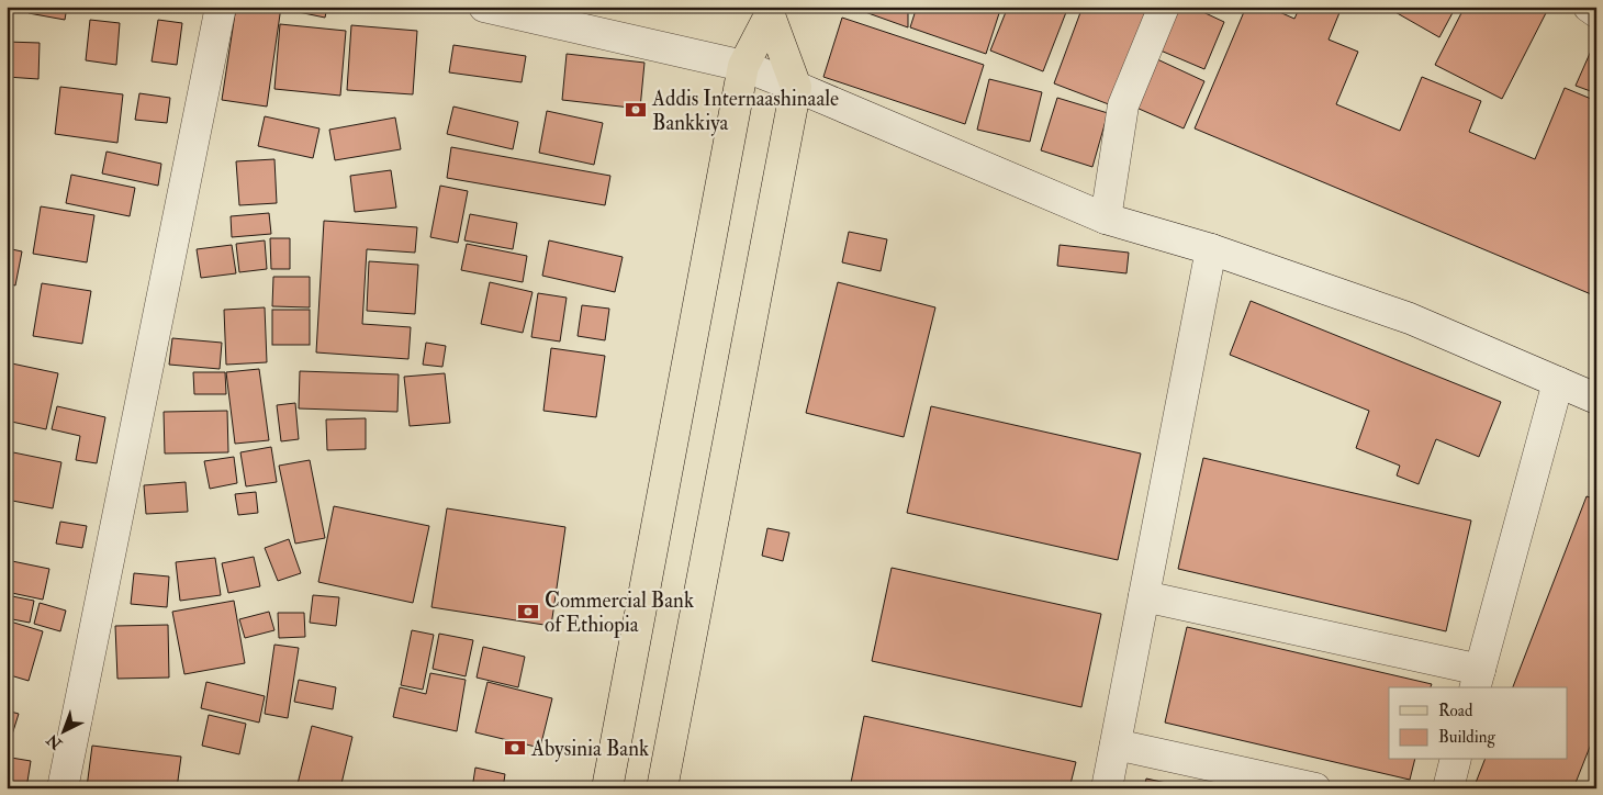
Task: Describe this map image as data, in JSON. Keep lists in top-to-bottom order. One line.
{"places":{"bank":["Addis Internaashinaale Bankkiya","Commercial Bank of Ethiopia","Abysinia Bank"]},"legend":["Road","Building"],"north":"bottom left"}
